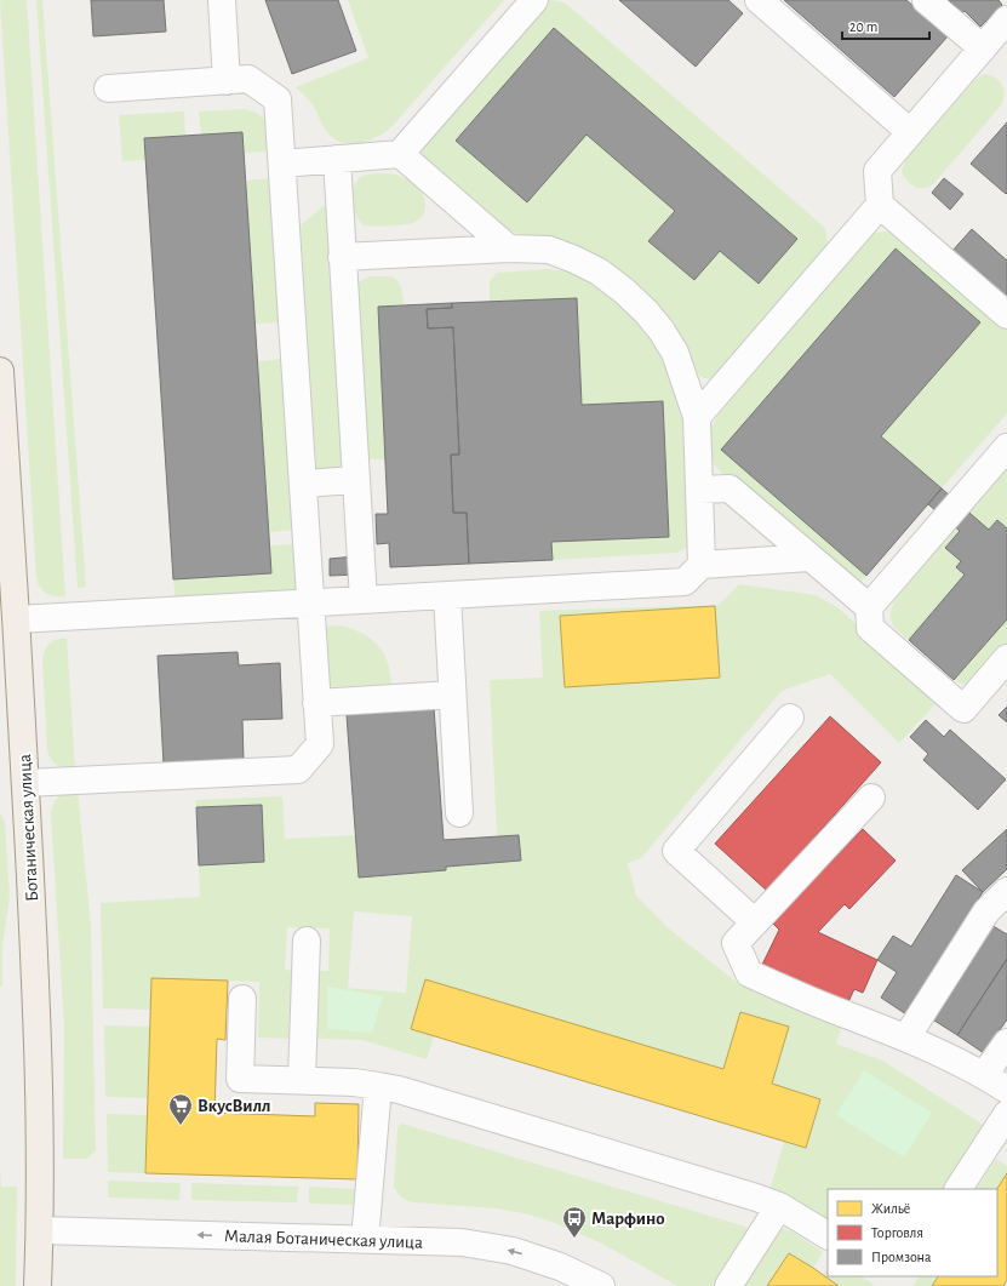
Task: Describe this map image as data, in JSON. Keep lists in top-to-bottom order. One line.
{"streets":{"main road":["Ботаническая улица"],"street":["Малая Ботаническая улица"]},"crossings":[["Ботаническая улица","Малая Ботаническая улица"]],"places":{"supermarket":["ВкусВилл"],"bus stop":["Марфино"]},"legend":["Жильё","Торговля","Промзона"],"scale_bar":"20 m"}
